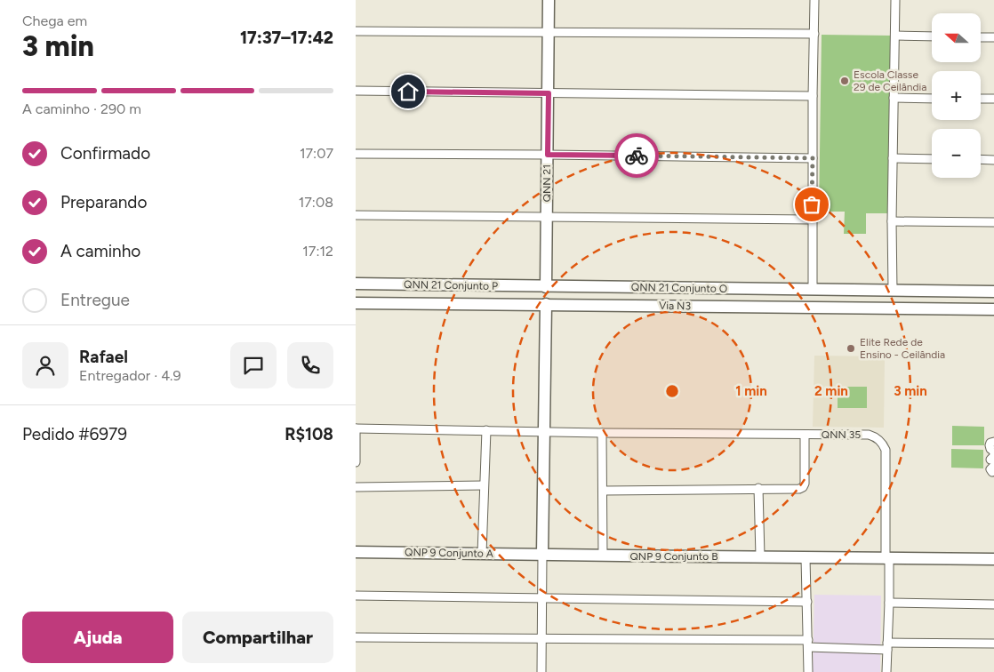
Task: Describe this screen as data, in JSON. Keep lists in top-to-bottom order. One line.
{"streets":{"main road":["QNN 21","QNN 21 Conjunto P","QNN 21 Conjunto O","Via N3","QNP 9 Conjunto A","QNP 9 Conjunto B"],"street":["QNN 35"]},"crossings":[["QNN 21","QNN 21 Conjunto P"],["QNN 21","QNN 21 Conjunto O"],["QNN 21 Conjunto P","QNN 21 Conjunto O"],["QNN 35","QNP 9 Conjunto B"],["QNP 9 Conjunto A","QNP 9 Conjunto B"]],"places":["Escola Classe 29 de Ceilândia","Elite Rede de Ensino - Ceilândia"],"north":"left","page":{"heading":["3 min","Chega em","17:37–17:42"],"panel":["Rafael","Entregador · 4.9","Pedido #6979","R$108"],"map_buttons":["+","−"],"bar":"A caminho · 290 m","list":[["Confirmado","17:07"],["Preparando","17:08"],["A caminho","17:12"],"Entregue"],"buttons":["Ajuda","Compartilhar"]},"rings":["1 min","2 min","3 min"]}
